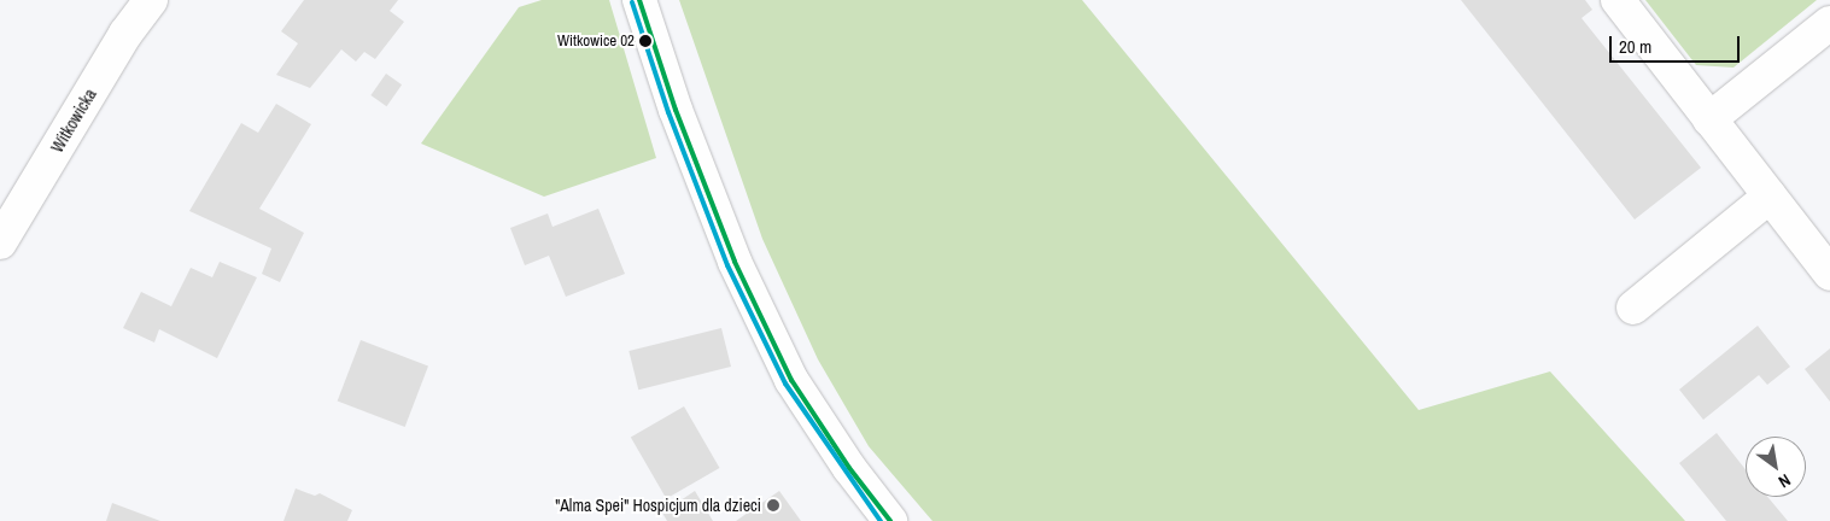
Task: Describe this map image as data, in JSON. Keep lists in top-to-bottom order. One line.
{"streets":{"street":["Witkowicka"]},"places":["Witkowice 02","\"Alma Spei\" Hospicjum dla dzieci"],"scale_bar":"20 m","north":"bottom right"}
